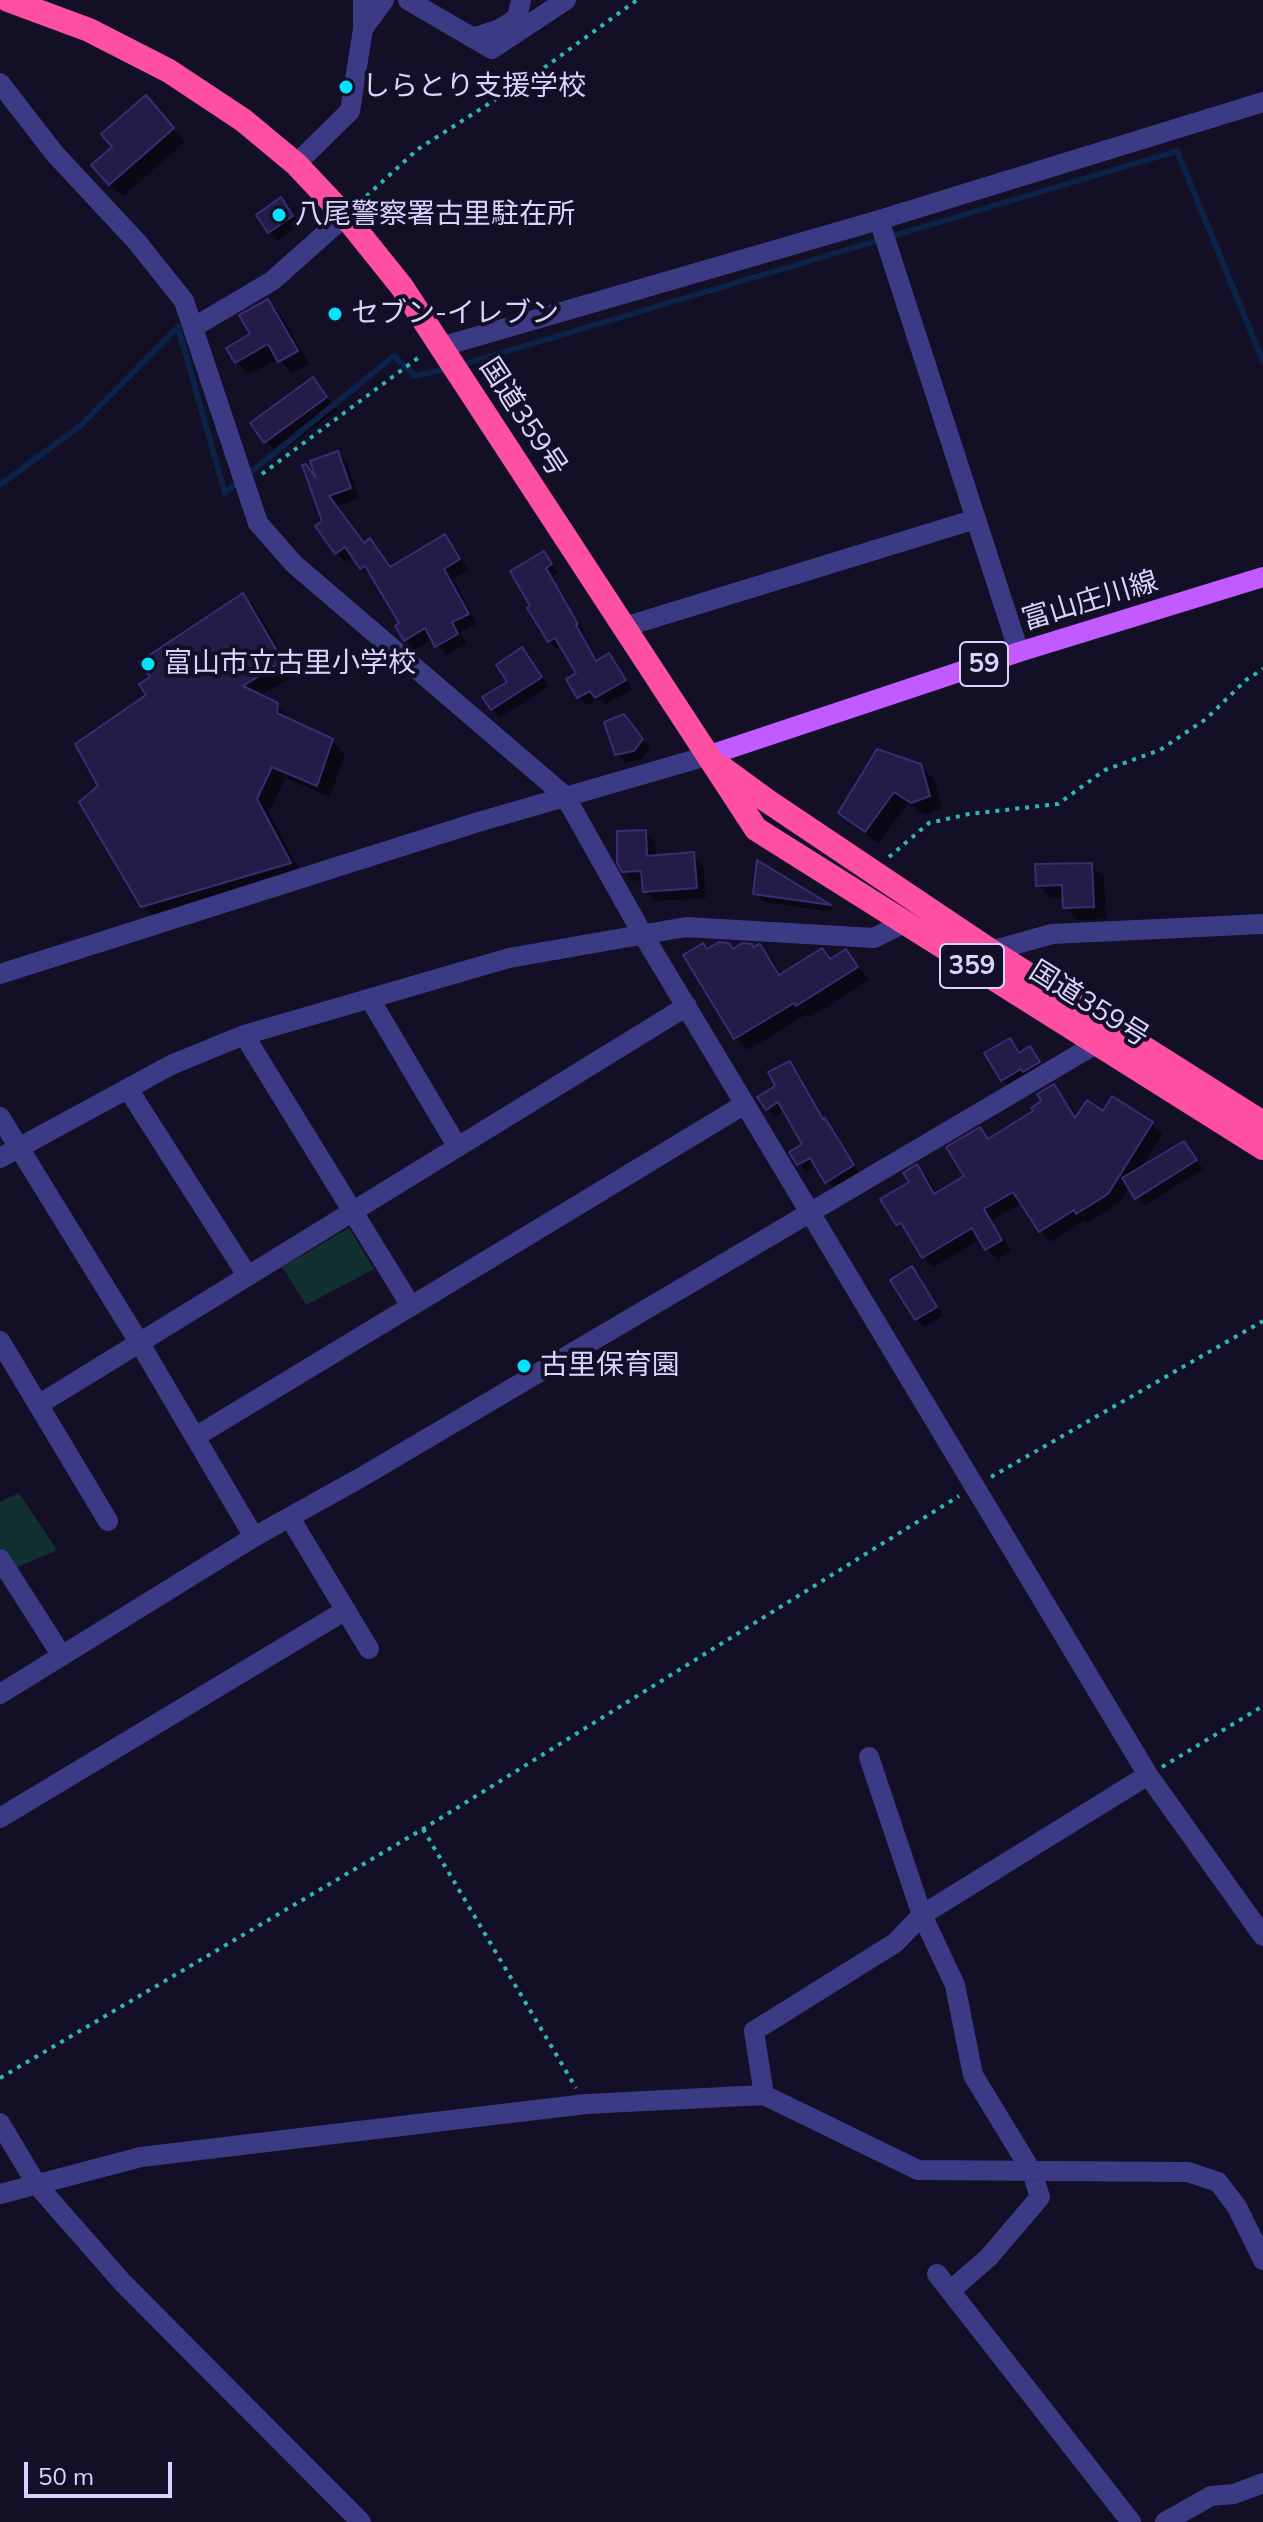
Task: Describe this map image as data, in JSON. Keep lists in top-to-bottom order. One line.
{"streets":{"highway":["国道359号","359"],"main road":["富山庄川線","59"]},"crossings":[["国道359号","富山庄川線"]],"places":["しらとり支援学校","八尾警察署古里駐在所","セブン-イレブン","富山市立古里小学校","古里保育園"],"scale_bar":"50 m"}
